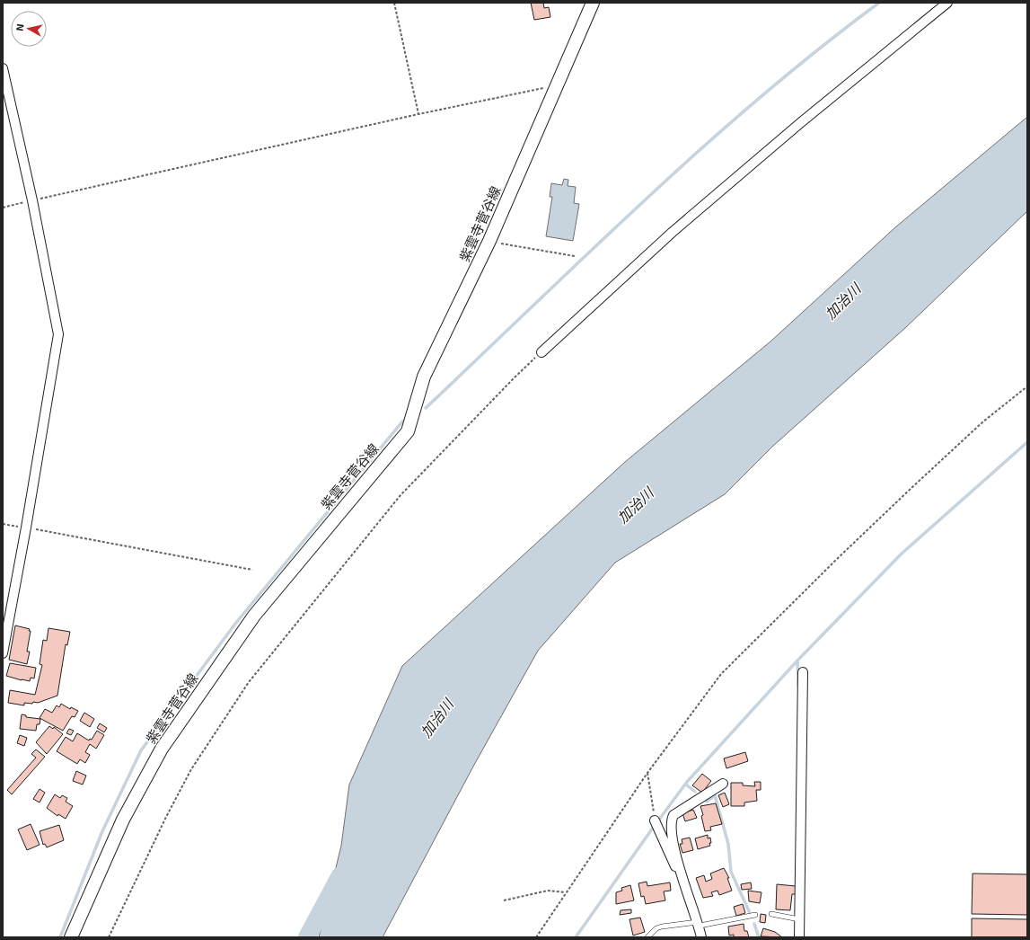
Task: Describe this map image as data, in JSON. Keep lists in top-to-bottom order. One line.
{"streets":{"main road":["紫雲寺菅谷線"]},"water":["加治川"],"north":"left"}
